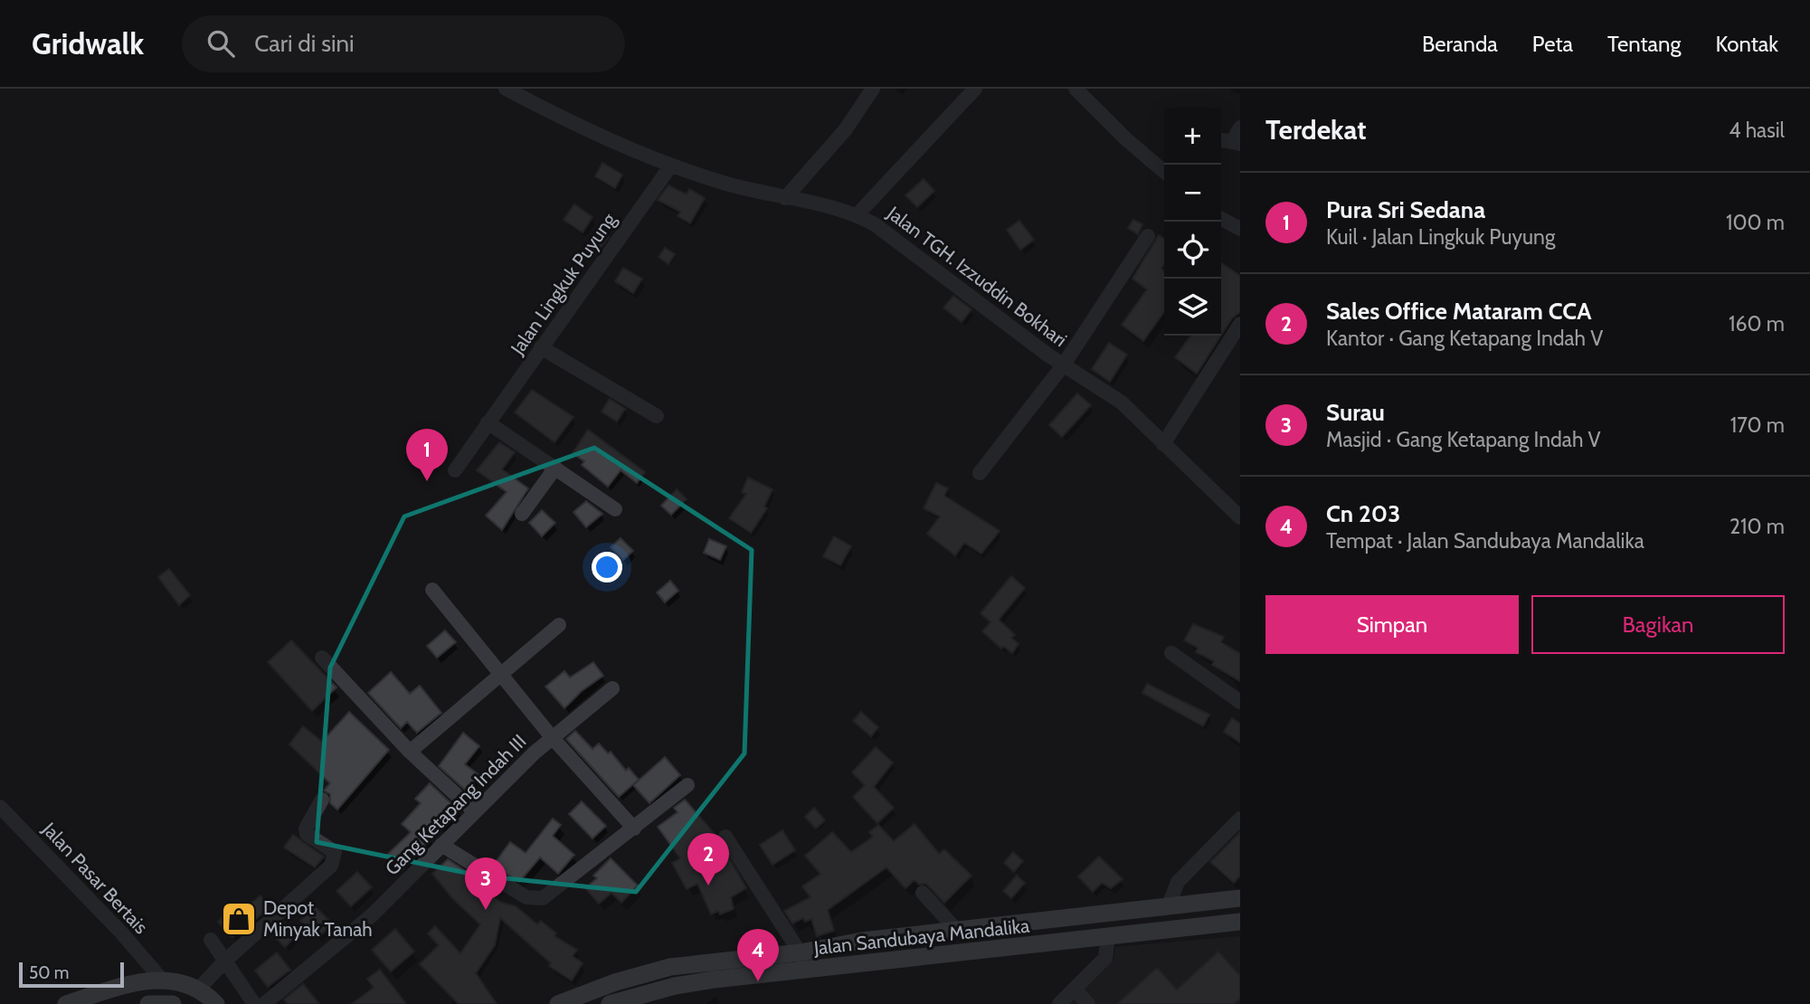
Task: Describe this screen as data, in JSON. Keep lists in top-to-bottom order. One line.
{"streets":{"main road":["Jalan Sandubaya Mandalika"],"street":["Jalan TGH. Izzuddin Bokhari","Jalan Lingkuk Puyung","Gang Ketapang Indah III","Jalan Pasar Bertais"]},"crossings":[["Jalan TGH. Izzuddin Bokhari","Jalan Lingkuk Puyung"]],"places":{"shop":["Depot Minyak Tanah"]},"scale_bar":"50 m","page":{"header":"Gridwalk","search":"Cari di sini","nav":["Beranda","Peta","Tentang","Kontak"],"heading":["Terdekat","4 hasil"],"map_buttons":["+","−"],"list":[{"mark":"1","name":"Pura Sri Sedana","note":"Kuil · Jalan Lingkuk Puyung","value":"100 m"},{"mark":"2","name":"Sales Office Mataram CCA","note":"Kantor · Gang Ketapang Indah V","value":"160 m"},{"mark":"3","name":"Surau","note":"Masjid · Gang Ketapang Indah V","value":"170 m"},{"mark":"4","name":"Cn 203","note":"Tempat · Jalan Sandubaya Mandalika","value":"210 m"}],"pins":["1","2","3","4"],"buttons":["Simpan","Bagikan"],"scale":"50 m"}}
